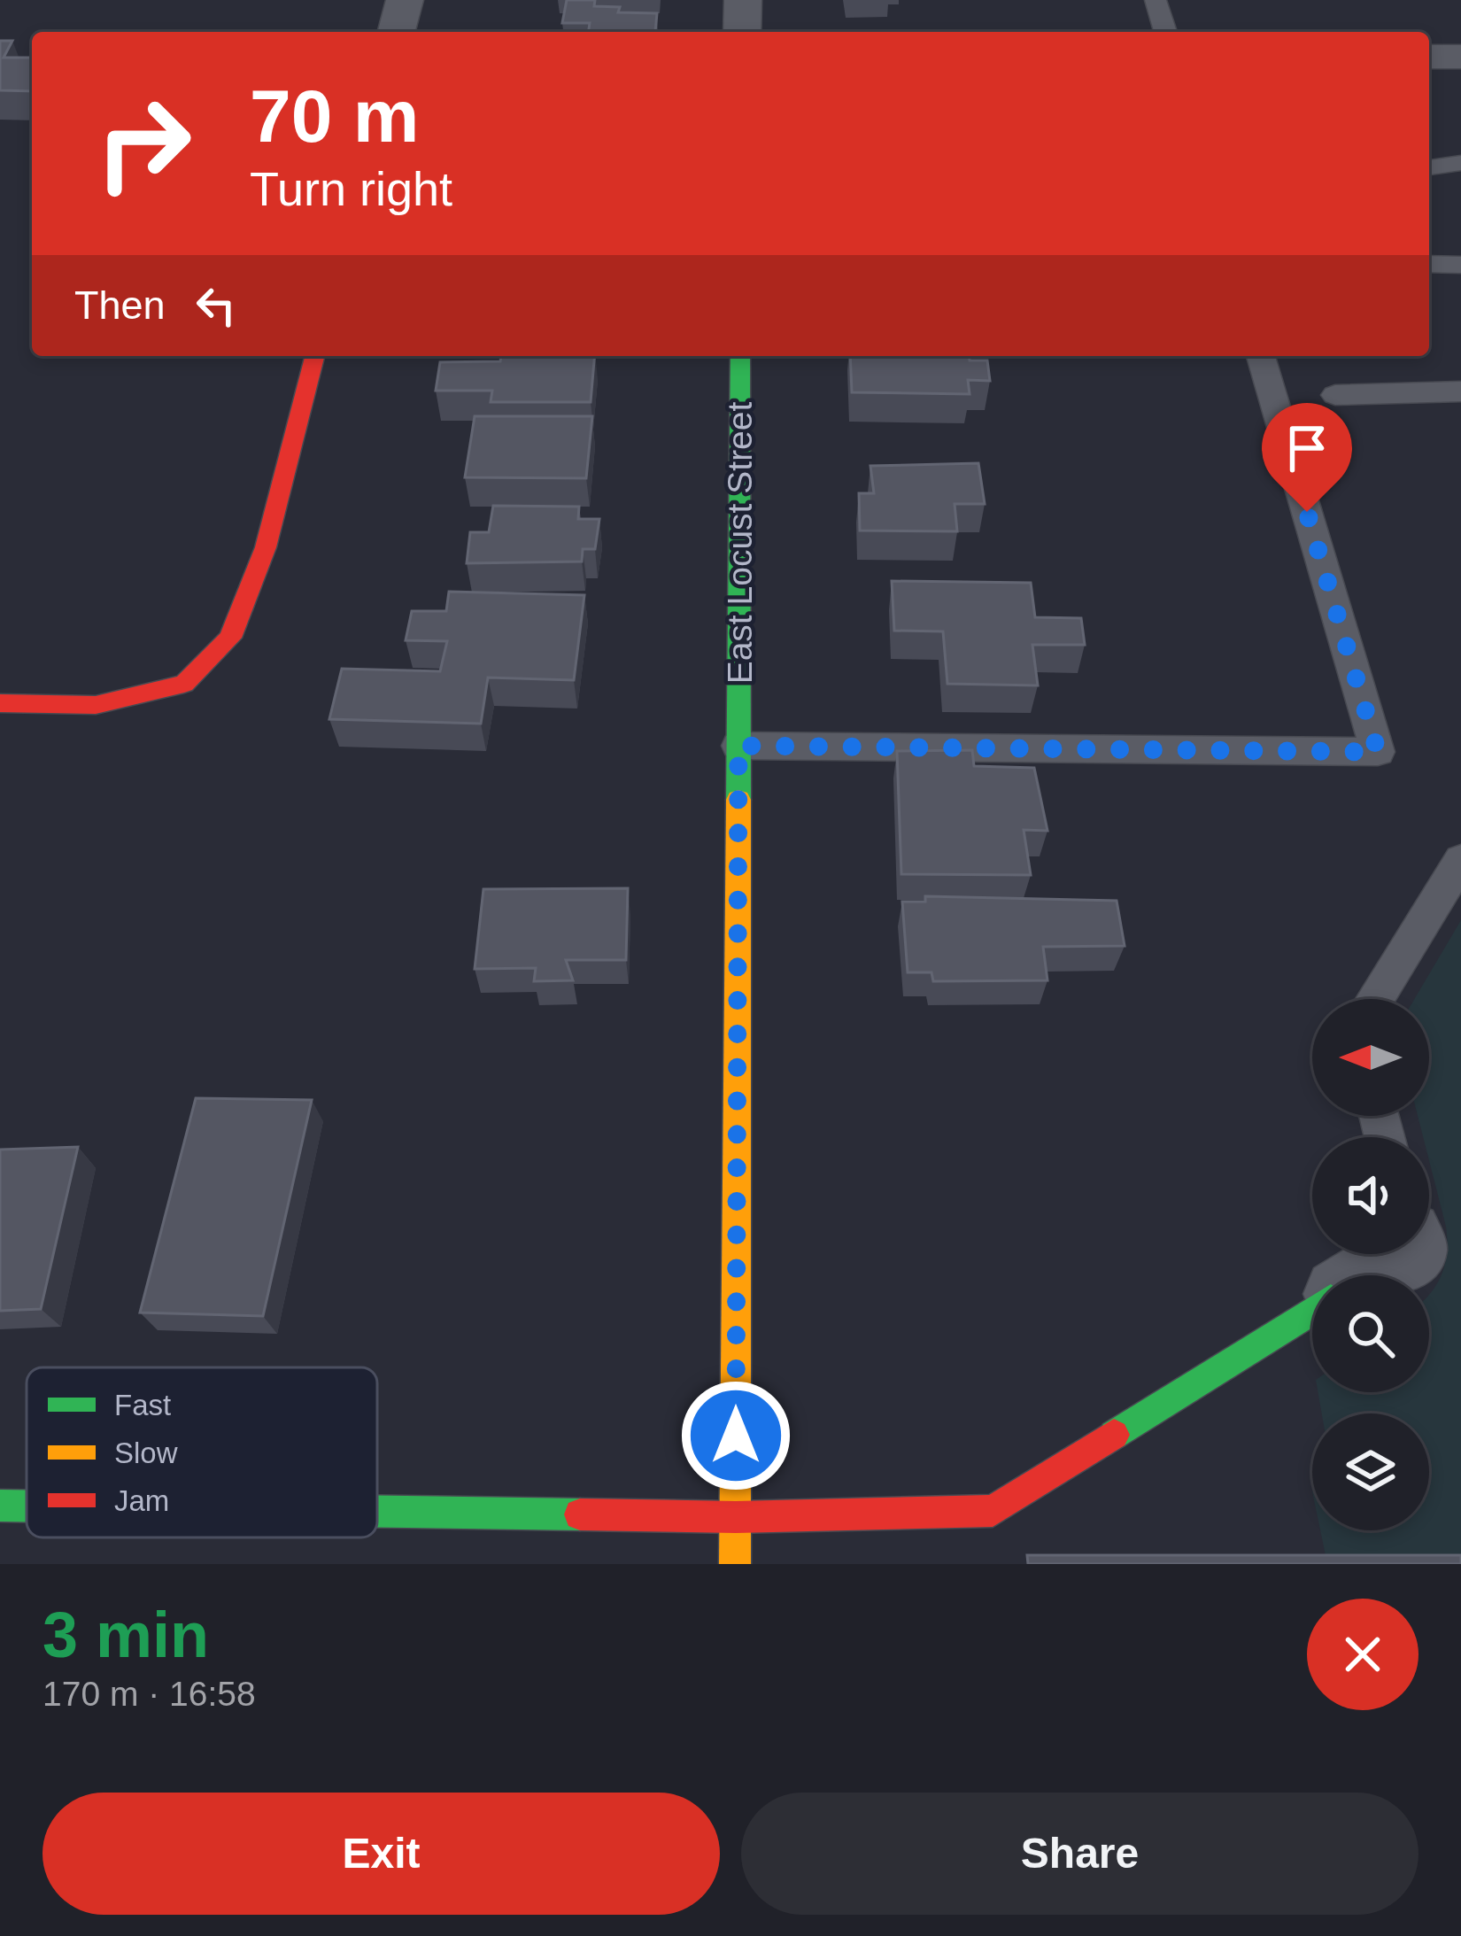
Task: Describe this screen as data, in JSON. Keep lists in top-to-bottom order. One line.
{"streets":{"street":["East Locust Street"]},"legend":["Fast","Slow","Jam"],"north":"left","page":{"turn":["70 m","Turn right"],"then":"Then","heading":["3 min","170 m · 16:58"],"buttons":["Exit","Share"]}}
